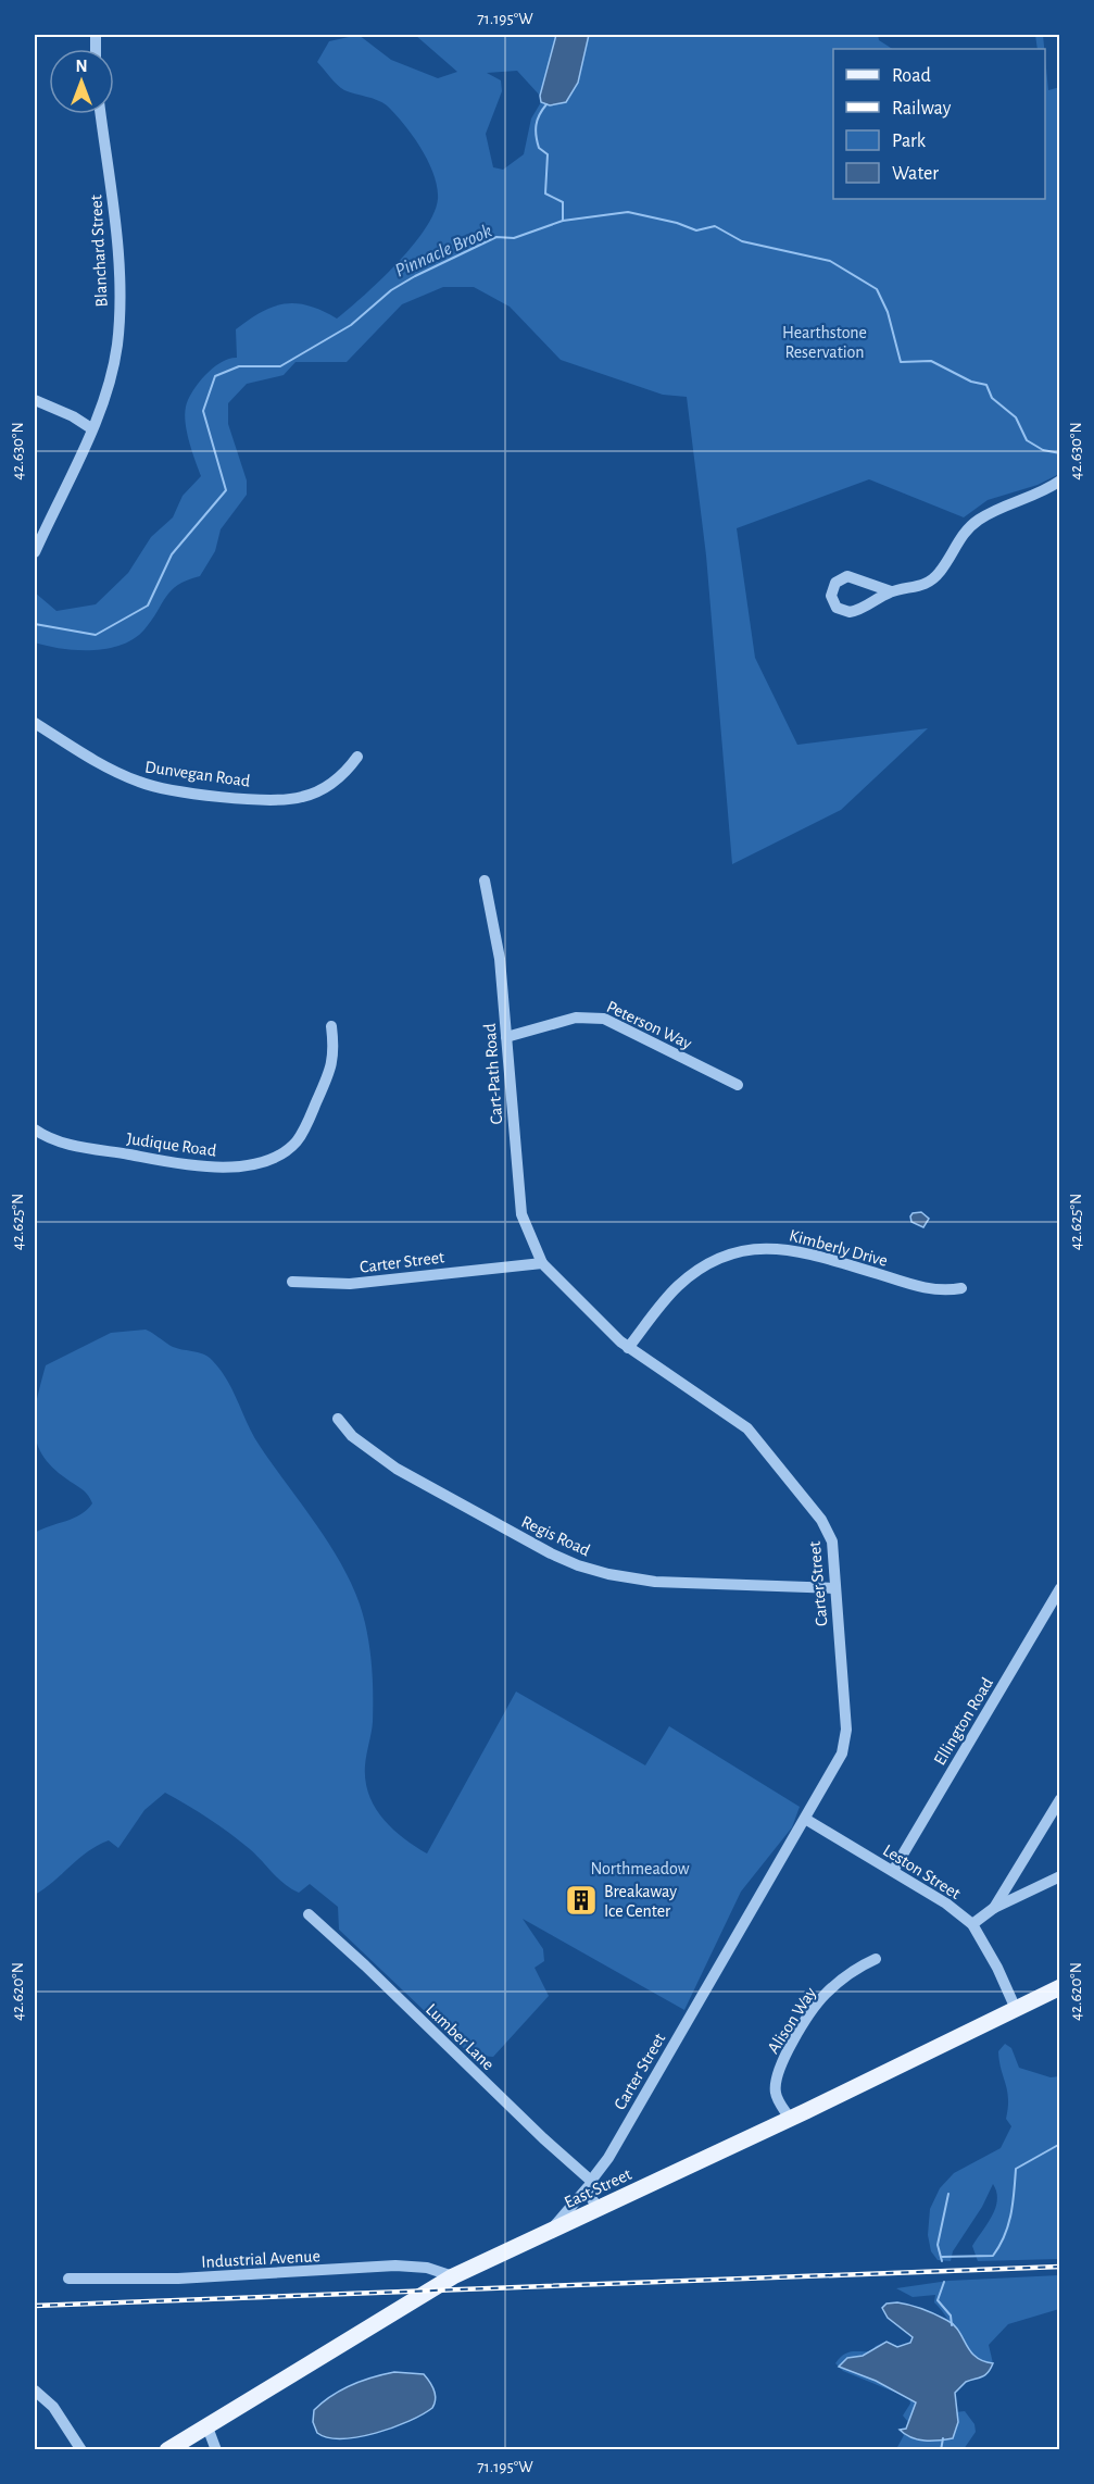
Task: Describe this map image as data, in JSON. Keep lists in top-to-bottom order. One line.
{"streets":{"main road":["East Street"],"street":["Blanchard Street","Dunvegan Road","Peterson Way","Cart-Path Road","Judique Road","Kimberly Drive","Carter Street","Regis Road","Ellington Road","Leston Street","Alison Way","Lumber Lane","Industrial Avenue"]},"crossings":[["Peterson Way","Cart-Path Road"],["Cart-Path Road","Carter Street"],["Kimberly Drive","Carter Street"],["Carter Street","Regis Road"],["Carter Street","Leston Street"],["Carter Street","Lumber Lane"],["Carter Street","East Street"],["Ellington Road","Leston Street"],["Leston Street","East Street"],["Alison Way","East Street"],["East Street","Industrial Avenue"]],"water":["Pinnacle Brook"],"parks":["Hearthstone Reservation","Northmeadow"],"places":{"building":["Breakaway Ice Center"]},"legend":["Road","Railway","Park","Water"],"north":"top","coordinates":["71.195°W","42.630°N","42.625°N","42.620°N"]}
